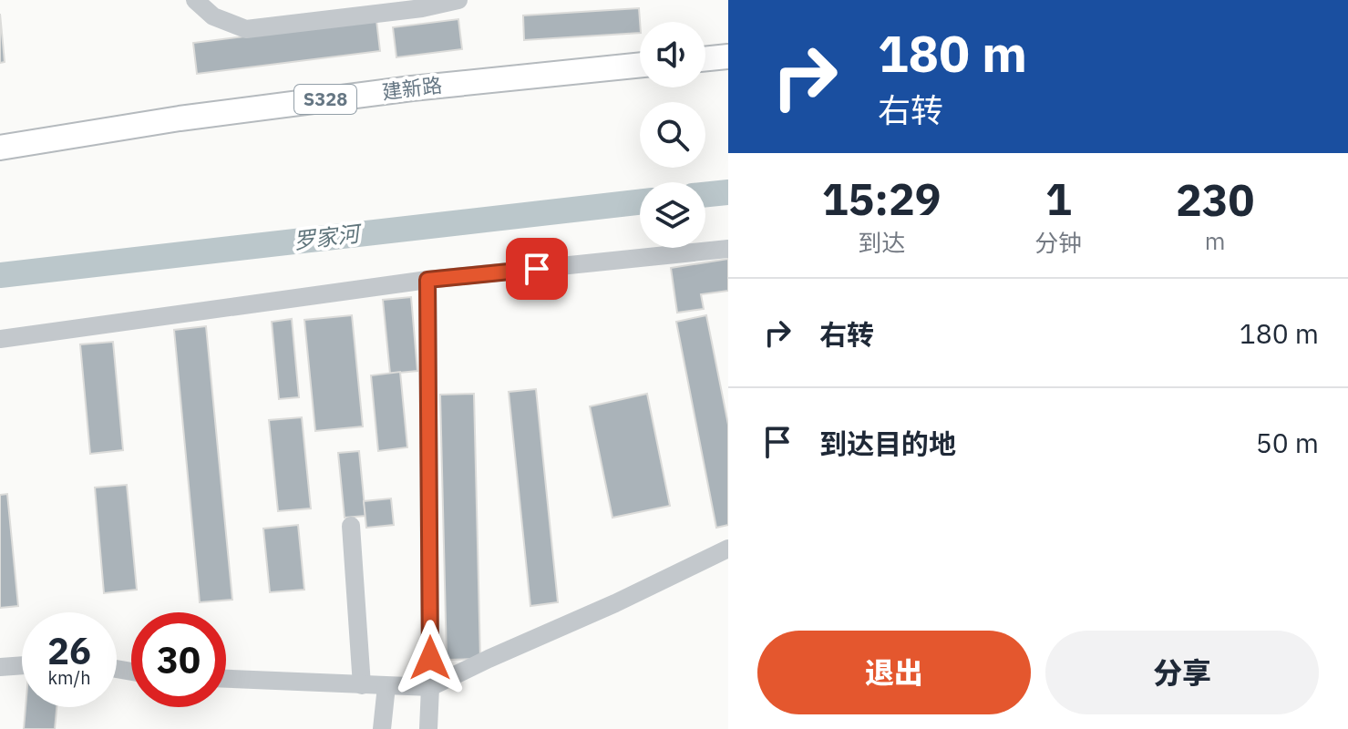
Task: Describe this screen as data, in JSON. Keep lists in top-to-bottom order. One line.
{"streets":{"main road":["建新路","S328"]},"water":["罗家河"],"page":{"turn":["180 m","右转"],"eta":["15:29","到达","1","分钟","230","m"],"list":[{"name":"右转","value":"180 m"},{"name":"到达目的地","value":"50 m"}],"speed":"26 km/h","limit":"30","buttons":["退出","分享"]}}
